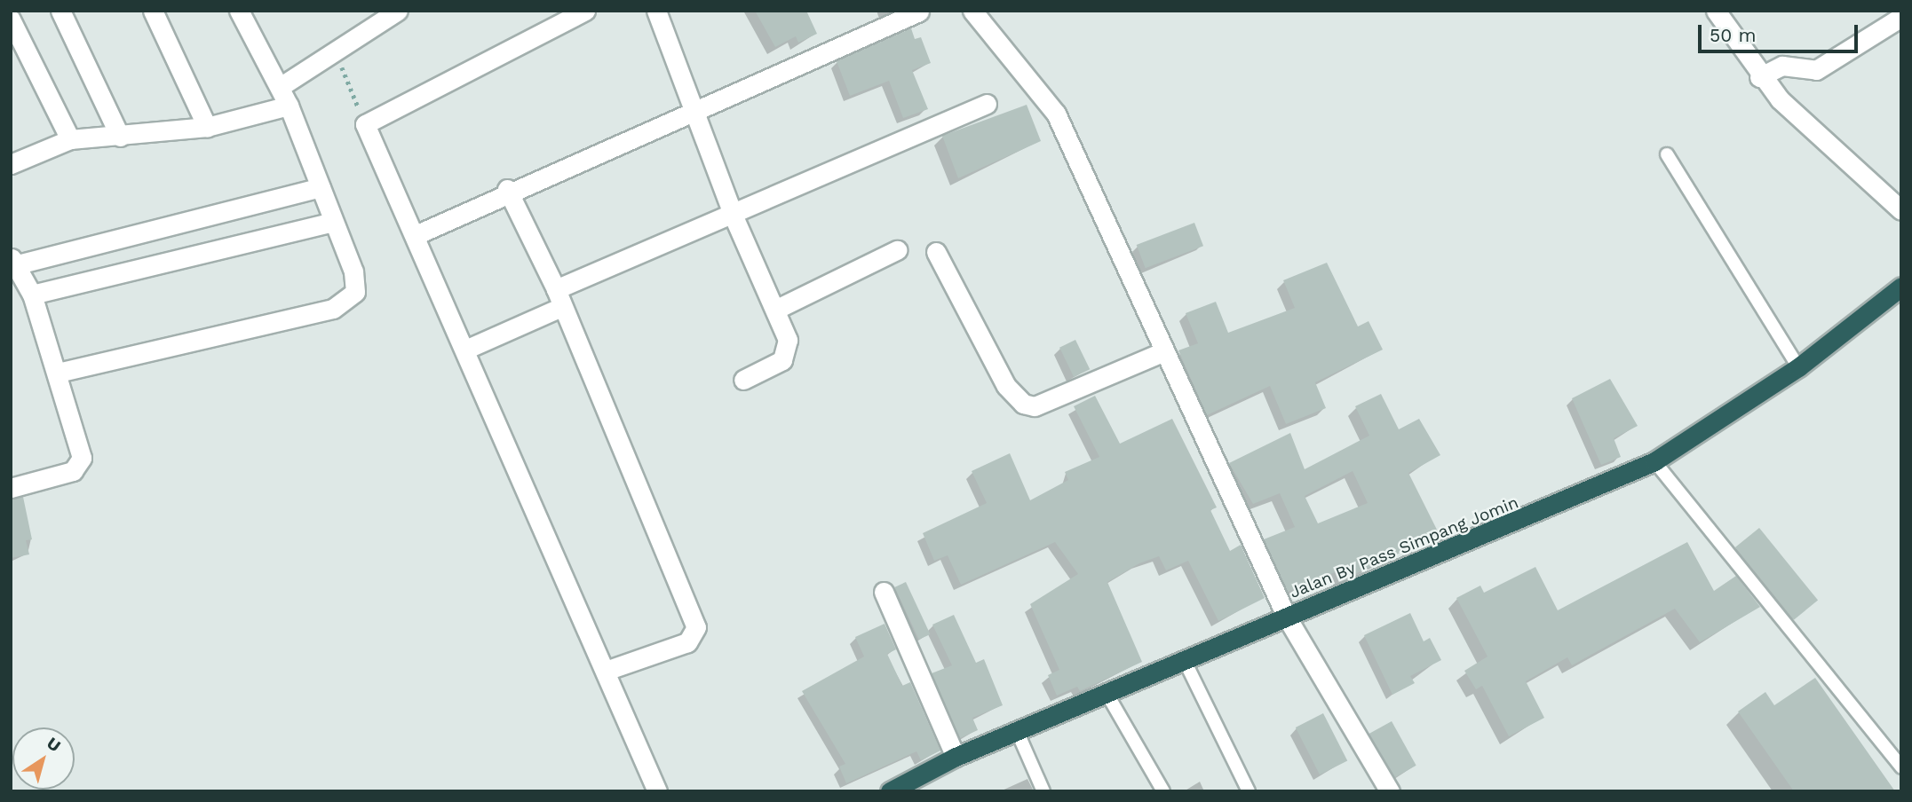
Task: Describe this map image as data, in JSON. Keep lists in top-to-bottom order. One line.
{"streets":{"highway":["Jalan By Pass Simpang Jomin"]},"scale_bar":"50 m","north":"top right"}
